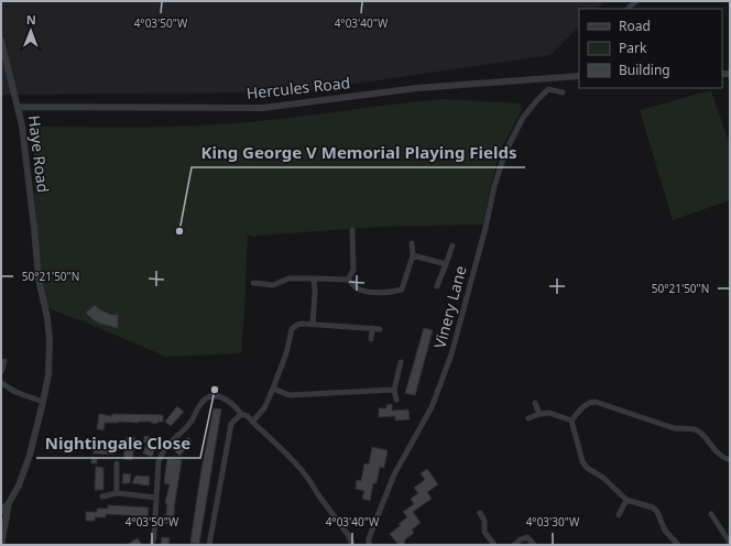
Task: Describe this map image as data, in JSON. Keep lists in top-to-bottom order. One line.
{"streets":{"street":["Hercules Road","Haye Road","Vinery Lane"]},"crossings":[["Hercules Road","Haye Road"]],"places":["King George V Memorial Playing Fields","Nightingale Close"],"legend":["Road","Park","Building"],"north":"top","coordinates":["4°03'50\"W","4°03'40\"W","50°21'50\"N","4°03'30\"W"]}
